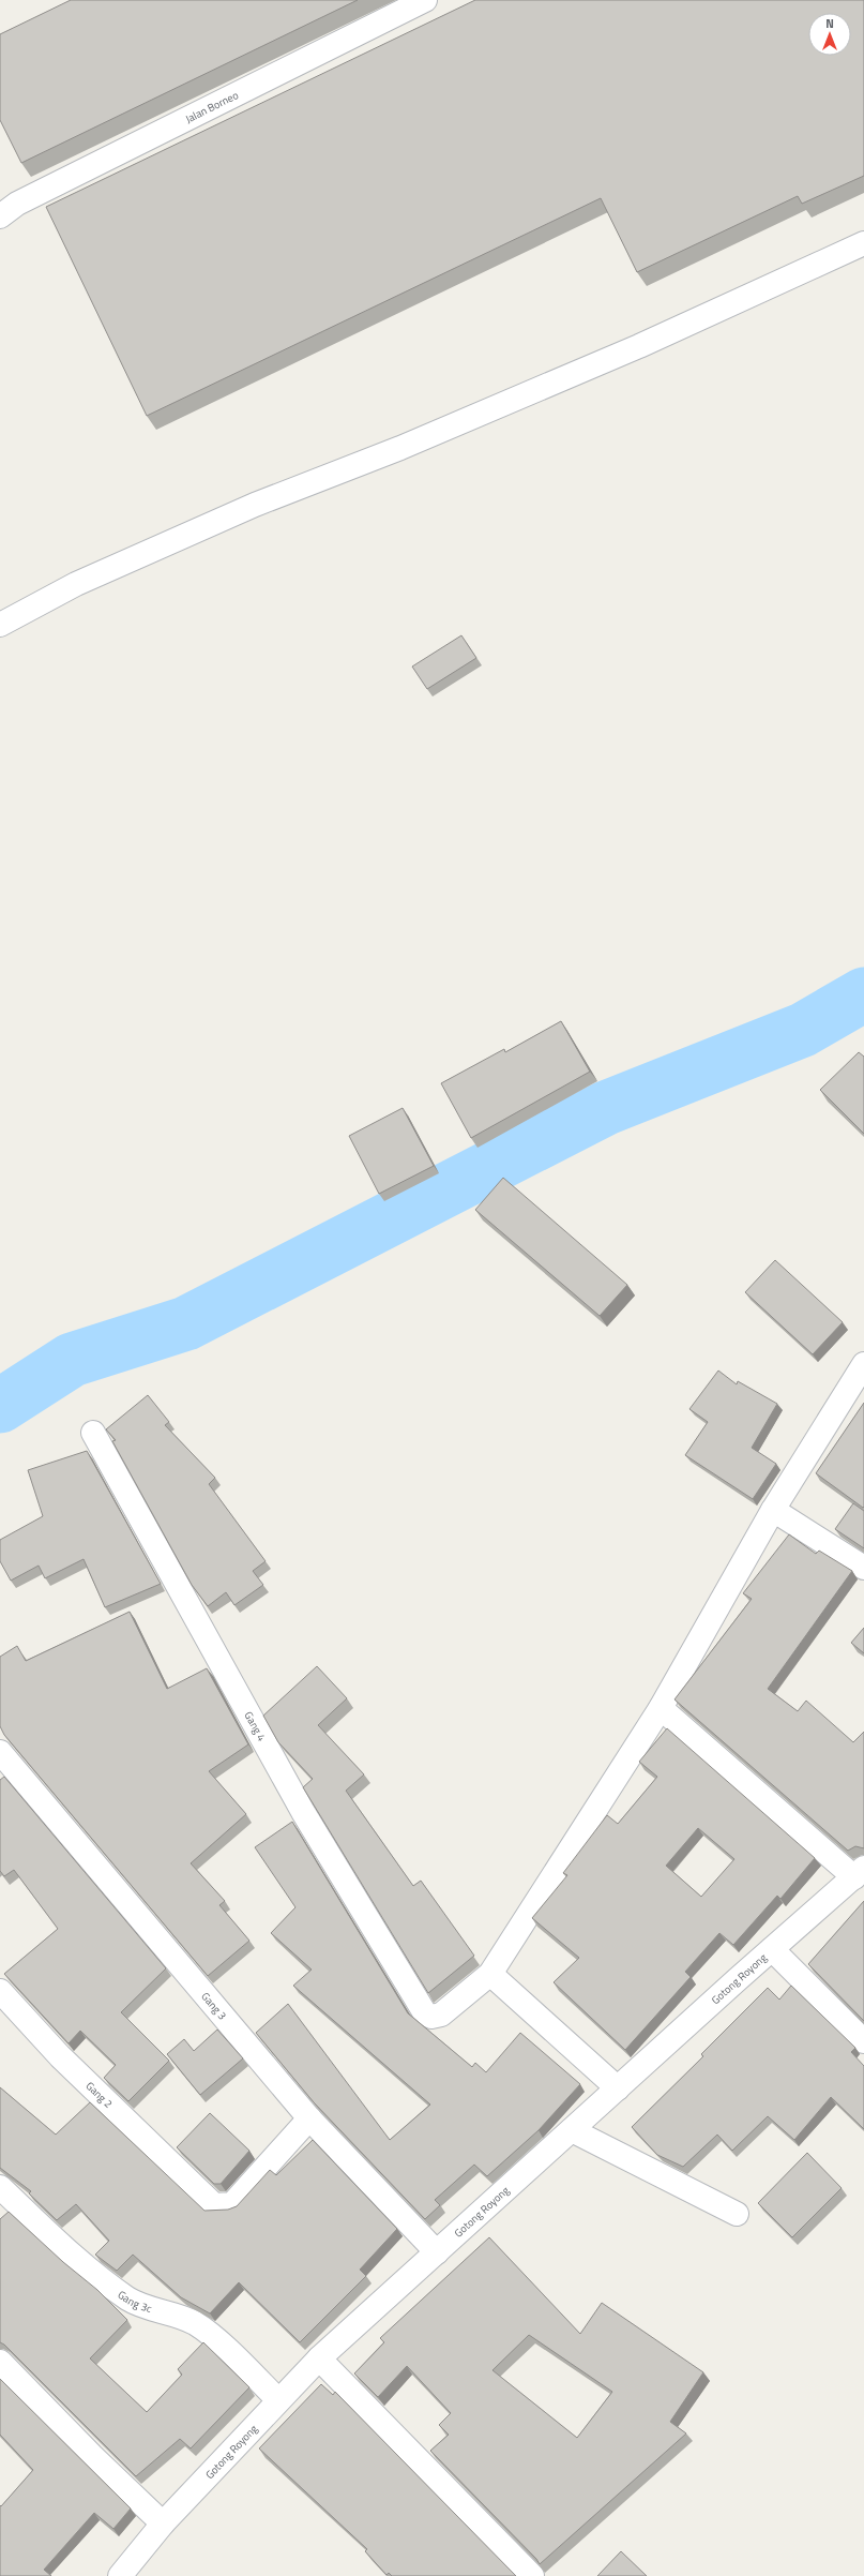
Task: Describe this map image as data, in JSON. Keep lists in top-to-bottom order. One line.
{"streets":{"street":["Jalan Borneo","Gang 4","Gotong Royong","Gang 3","Gang 2","Gang 3c"]},"crossings":[["Gotong Royong","Gang 3"],["Gotong Royong","Gang 3c"],["Gang 3","Gang 2"]],"north":"top"}
